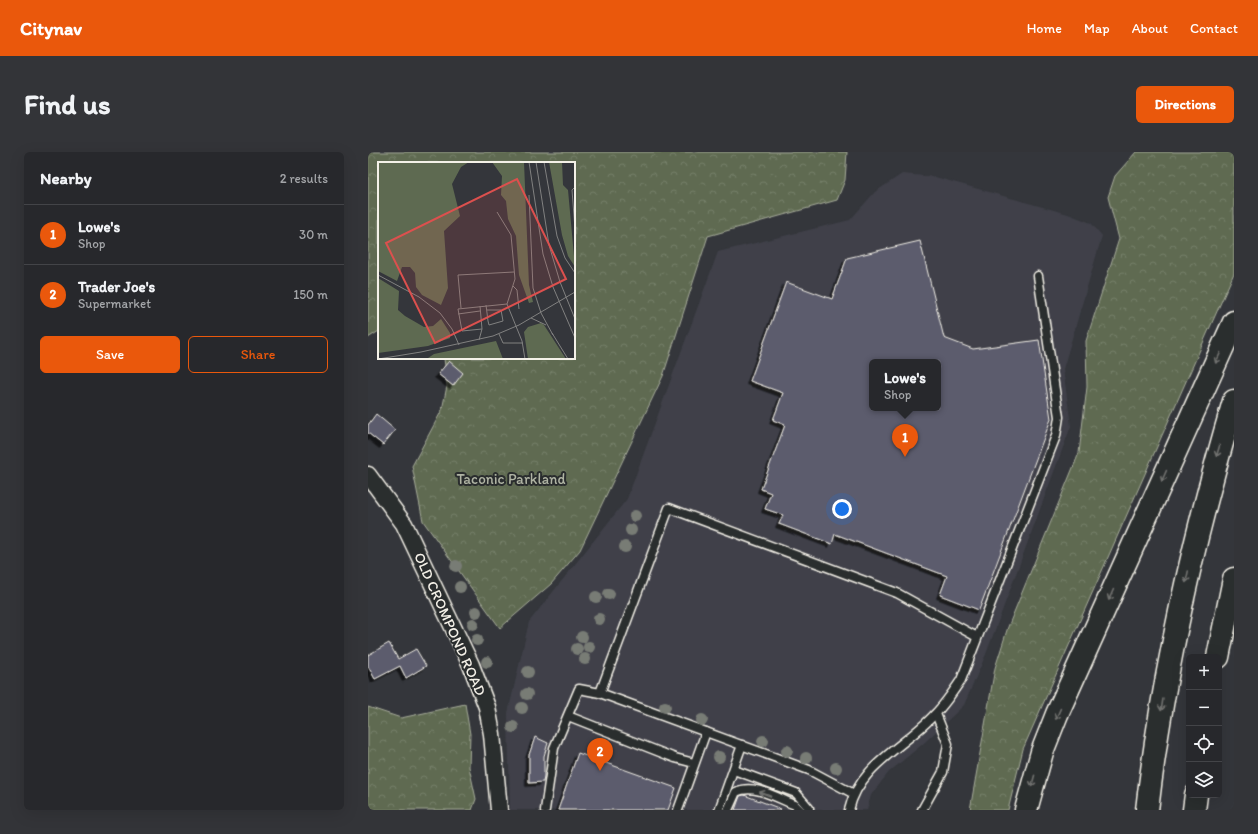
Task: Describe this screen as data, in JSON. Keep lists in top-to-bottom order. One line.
{"streets":{"street":["OLD CROMPOND ROAD"]},"parks":["Taconic Parkland"],"page":{"header":"Citynav","nav":["Home","Map","About","Contact"],"buttons":["Directions",["Save","Share"]],"title":"Find us","heading":["Nearby","2 results"],"list":[{"mark":"1","name":"Lowe's","note":"Shop","value":"30 m"},{"mark":"2","name":"Trader Joe's","note":"Supermarket","value":"150 m"}],"popup":["Lowe's","Shop"],"pins":["1","2"],"map_buttons":["+","−"]}}
